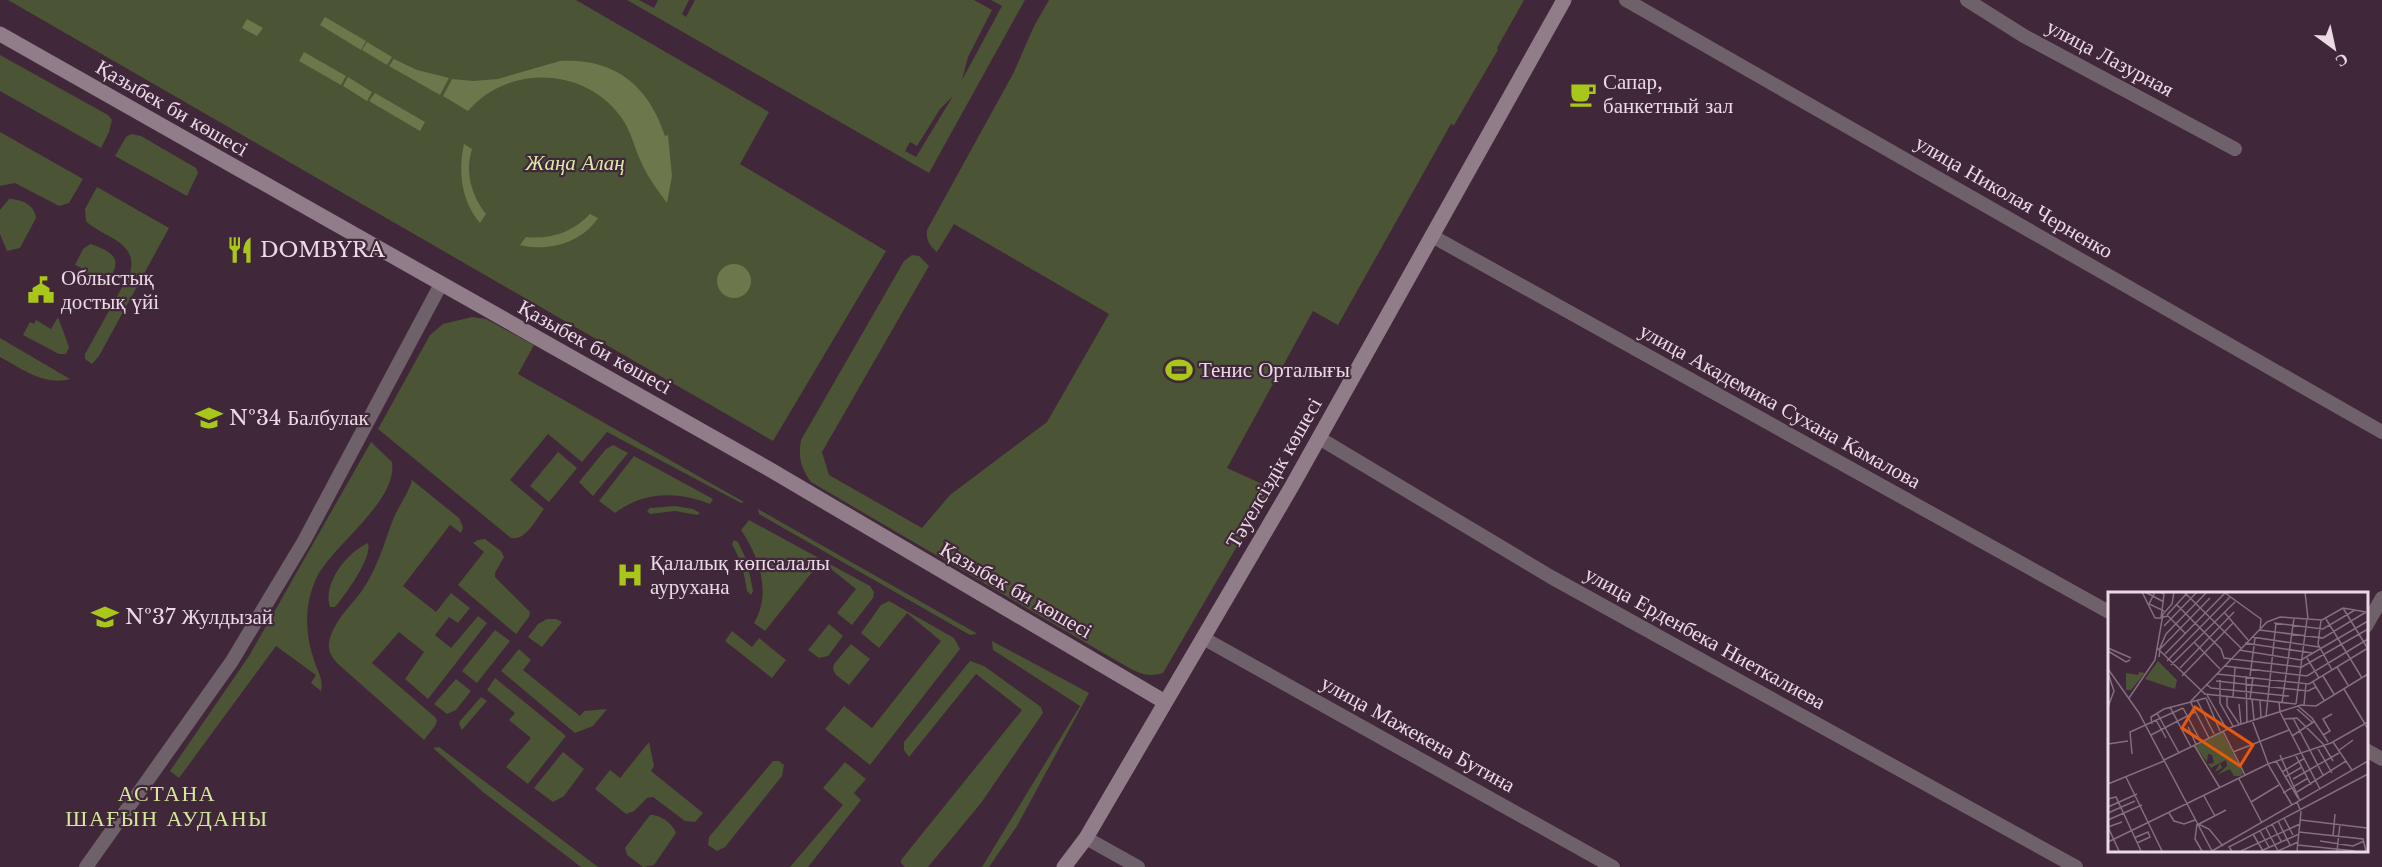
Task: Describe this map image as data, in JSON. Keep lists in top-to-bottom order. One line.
{"streets":{"street":["улица Лазурная","Қазыбек би көшесі","улица Николая Черненко","улица Академика Сухана Камалова","Тәуелсіздік көшесі","улица Ерденбека Ниеткалиева","улица Мажекена Бутина"]},"crossings":[["Қазыбек би көшесі","Тәуелсіздік көшесі"],["улица Академика Сухана Камалова","Тәуелсіздік көшесі"],["Тәуелсіздік көшесі","улица Ерденбека Ниеткалиева"],["Тәуелсіздік көшесі","улица Мажекена Бутина"]],"districts":["АСТАНА ШАҒЫН АУДАНЫ"],"parks":["Жаңа Алаң"],"places":{"cafe":["Сапар, банкетный зал"],"restaurant":["DOMBYRA"],"public building":["Облыстық достық үйі"],"sports":["Тенис Орталығы"],"school or university":["№34 Балбулак","№37 Жулдызай"],"hospital":["Қалалық көпсалалы аурухана"]},"north":"bottom right"}
